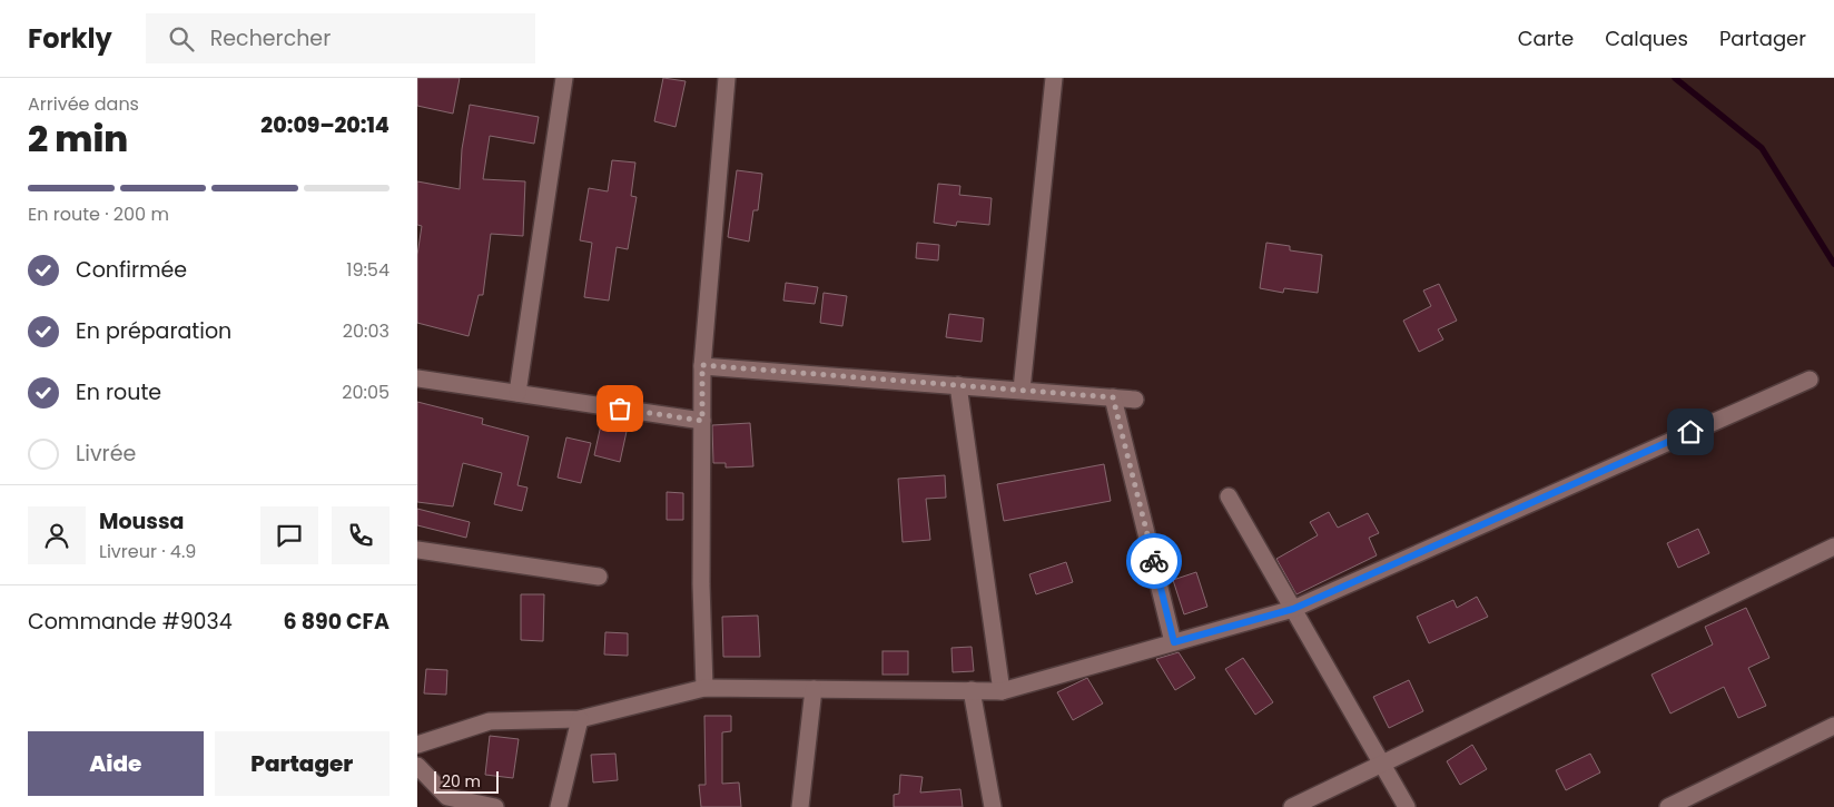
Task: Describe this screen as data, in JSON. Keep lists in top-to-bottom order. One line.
{"scale_bar":"20 m","page":{"header":"Forkly","search":"Rechercher","nav":["Carte","Calques","Partager"],"heading":["2 min","Arrivée dans","20:09–20:14"],"panel":["Moussa","Livreur · 4.9","Commande #9034","6 890 CFA"],"bar":"En route · 200 m","list":[["Confirmée","19:54"],["En préparation","20:03"],["En route","20:05"],"Livrée"],"buttons":["Aide","Partager"],"scale":"20 m"}}
